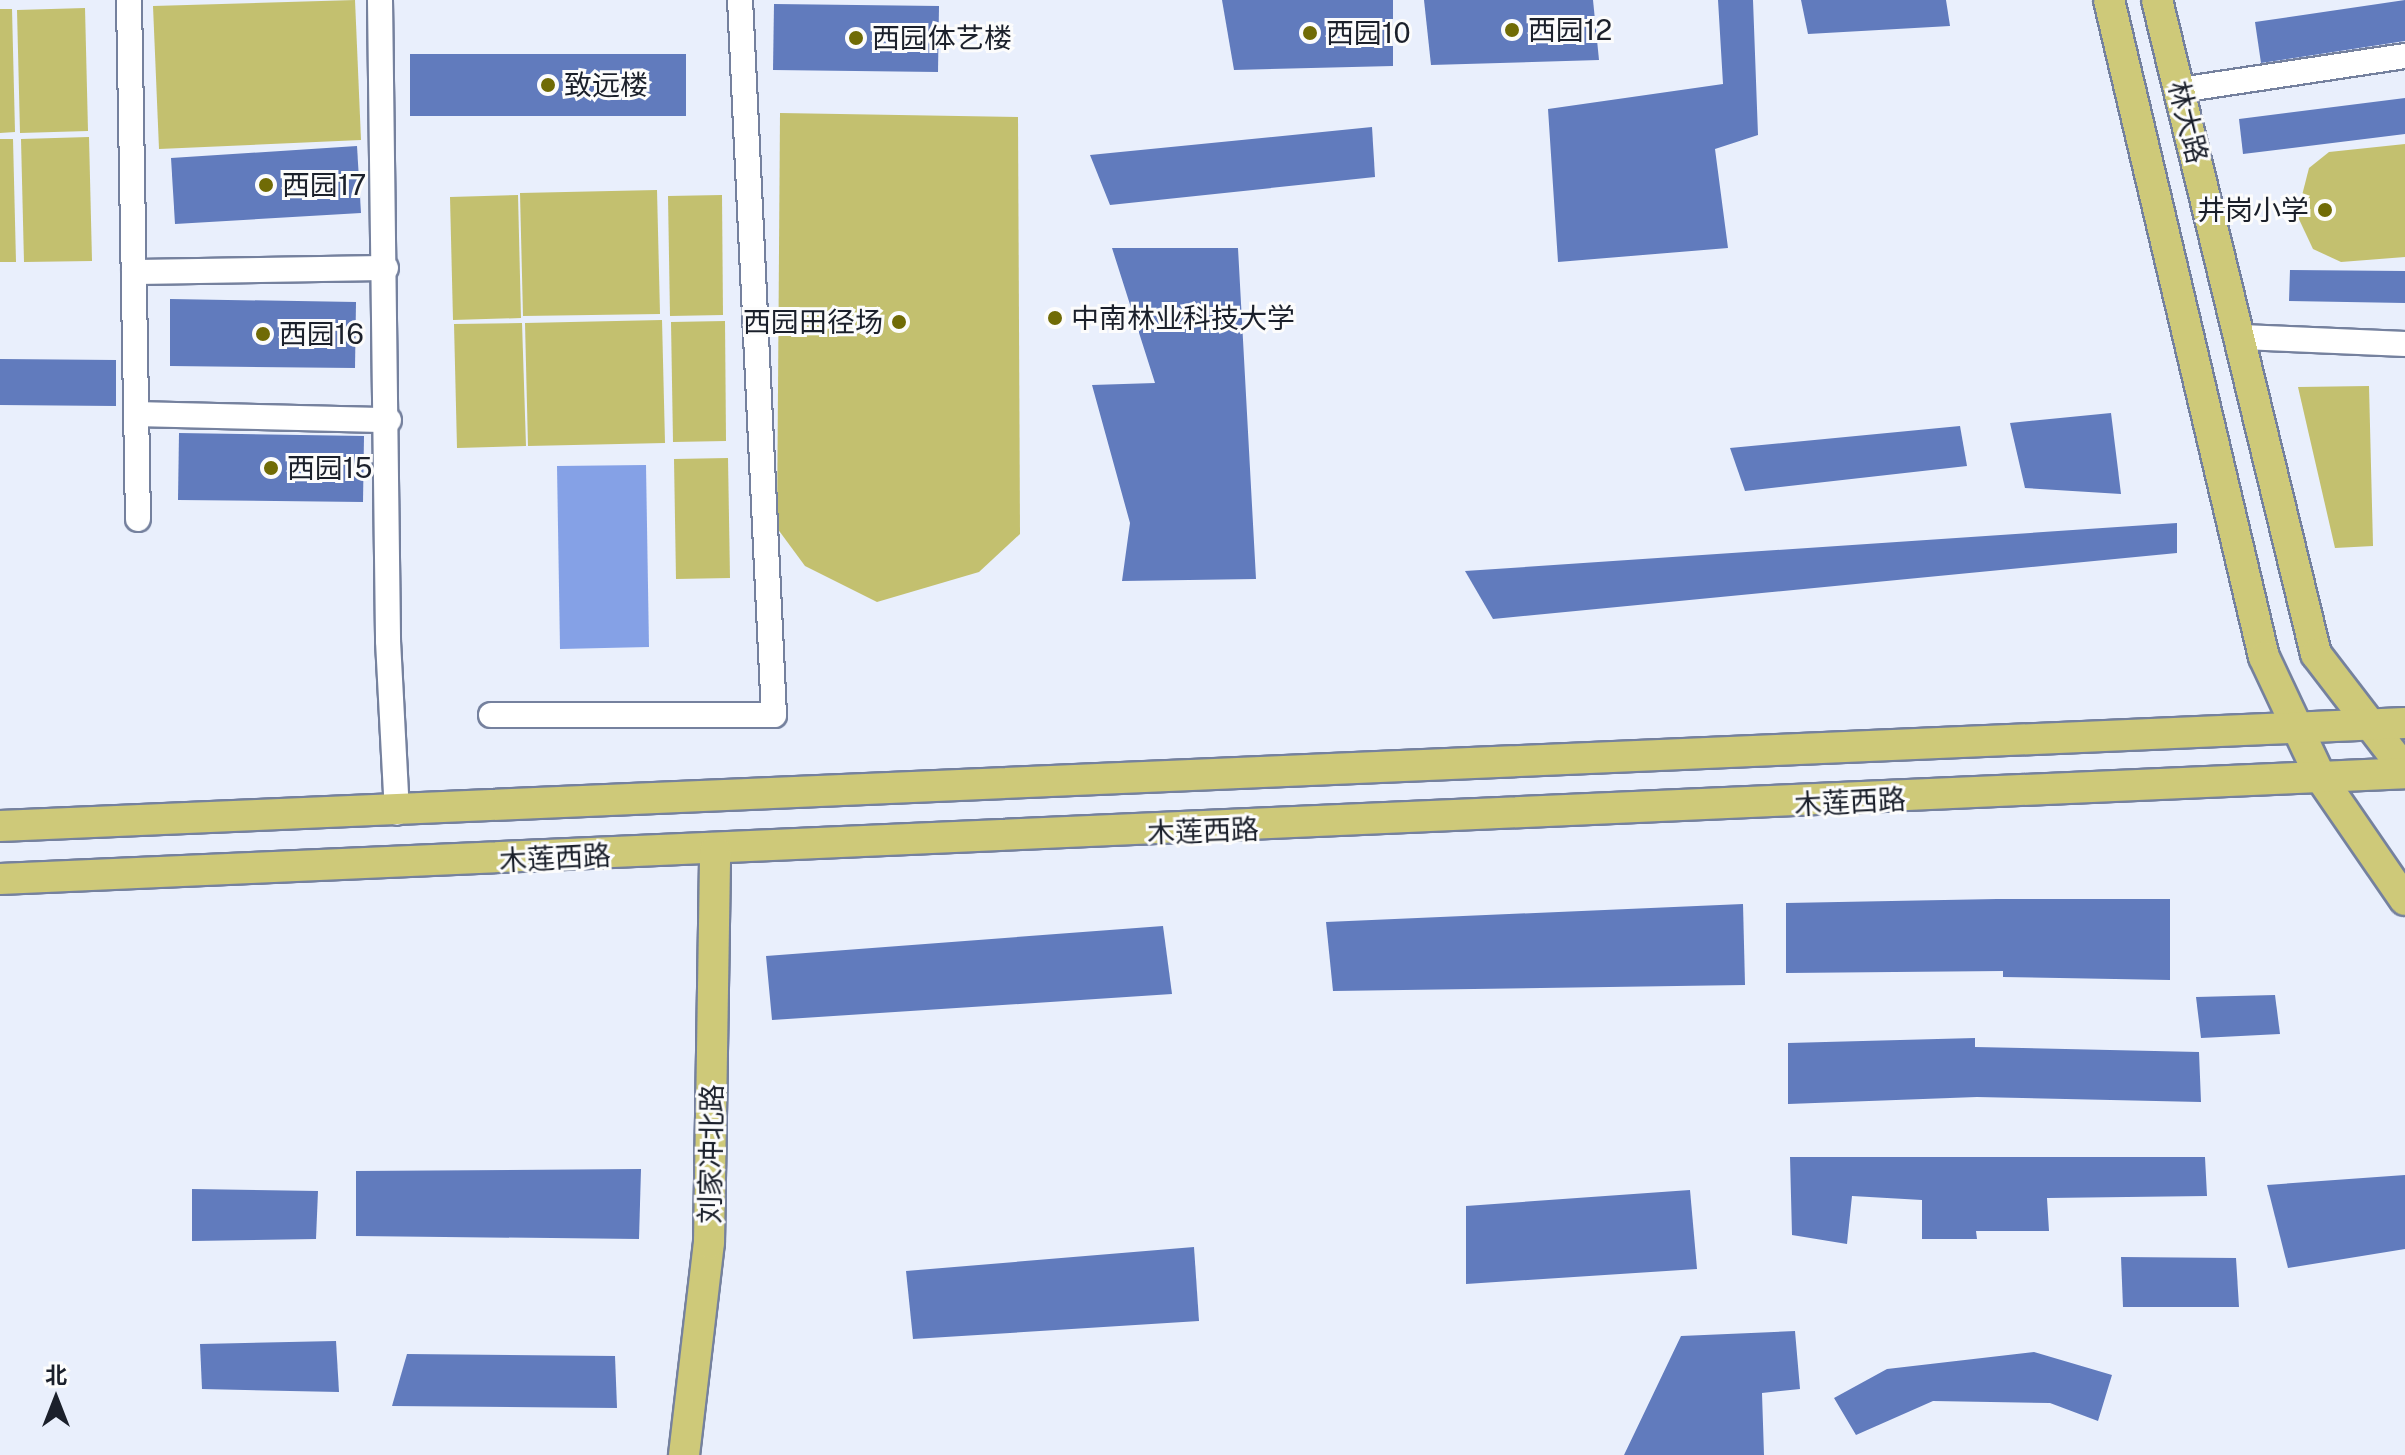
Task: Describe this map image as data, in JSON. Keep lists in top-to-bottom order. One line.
{"streets":{"main road":["林大路","木莲西路","刘家冲北路"]},"crossings":[["林大路","木莲西路"],["木莲西路","刘家冲北路"]],"places":["西园12","西园10","西园体艺楼","致远楼","西园17","井岗小学","中南林业科技大学","西园田径场","西园16","西园15"],"north":"top"}
